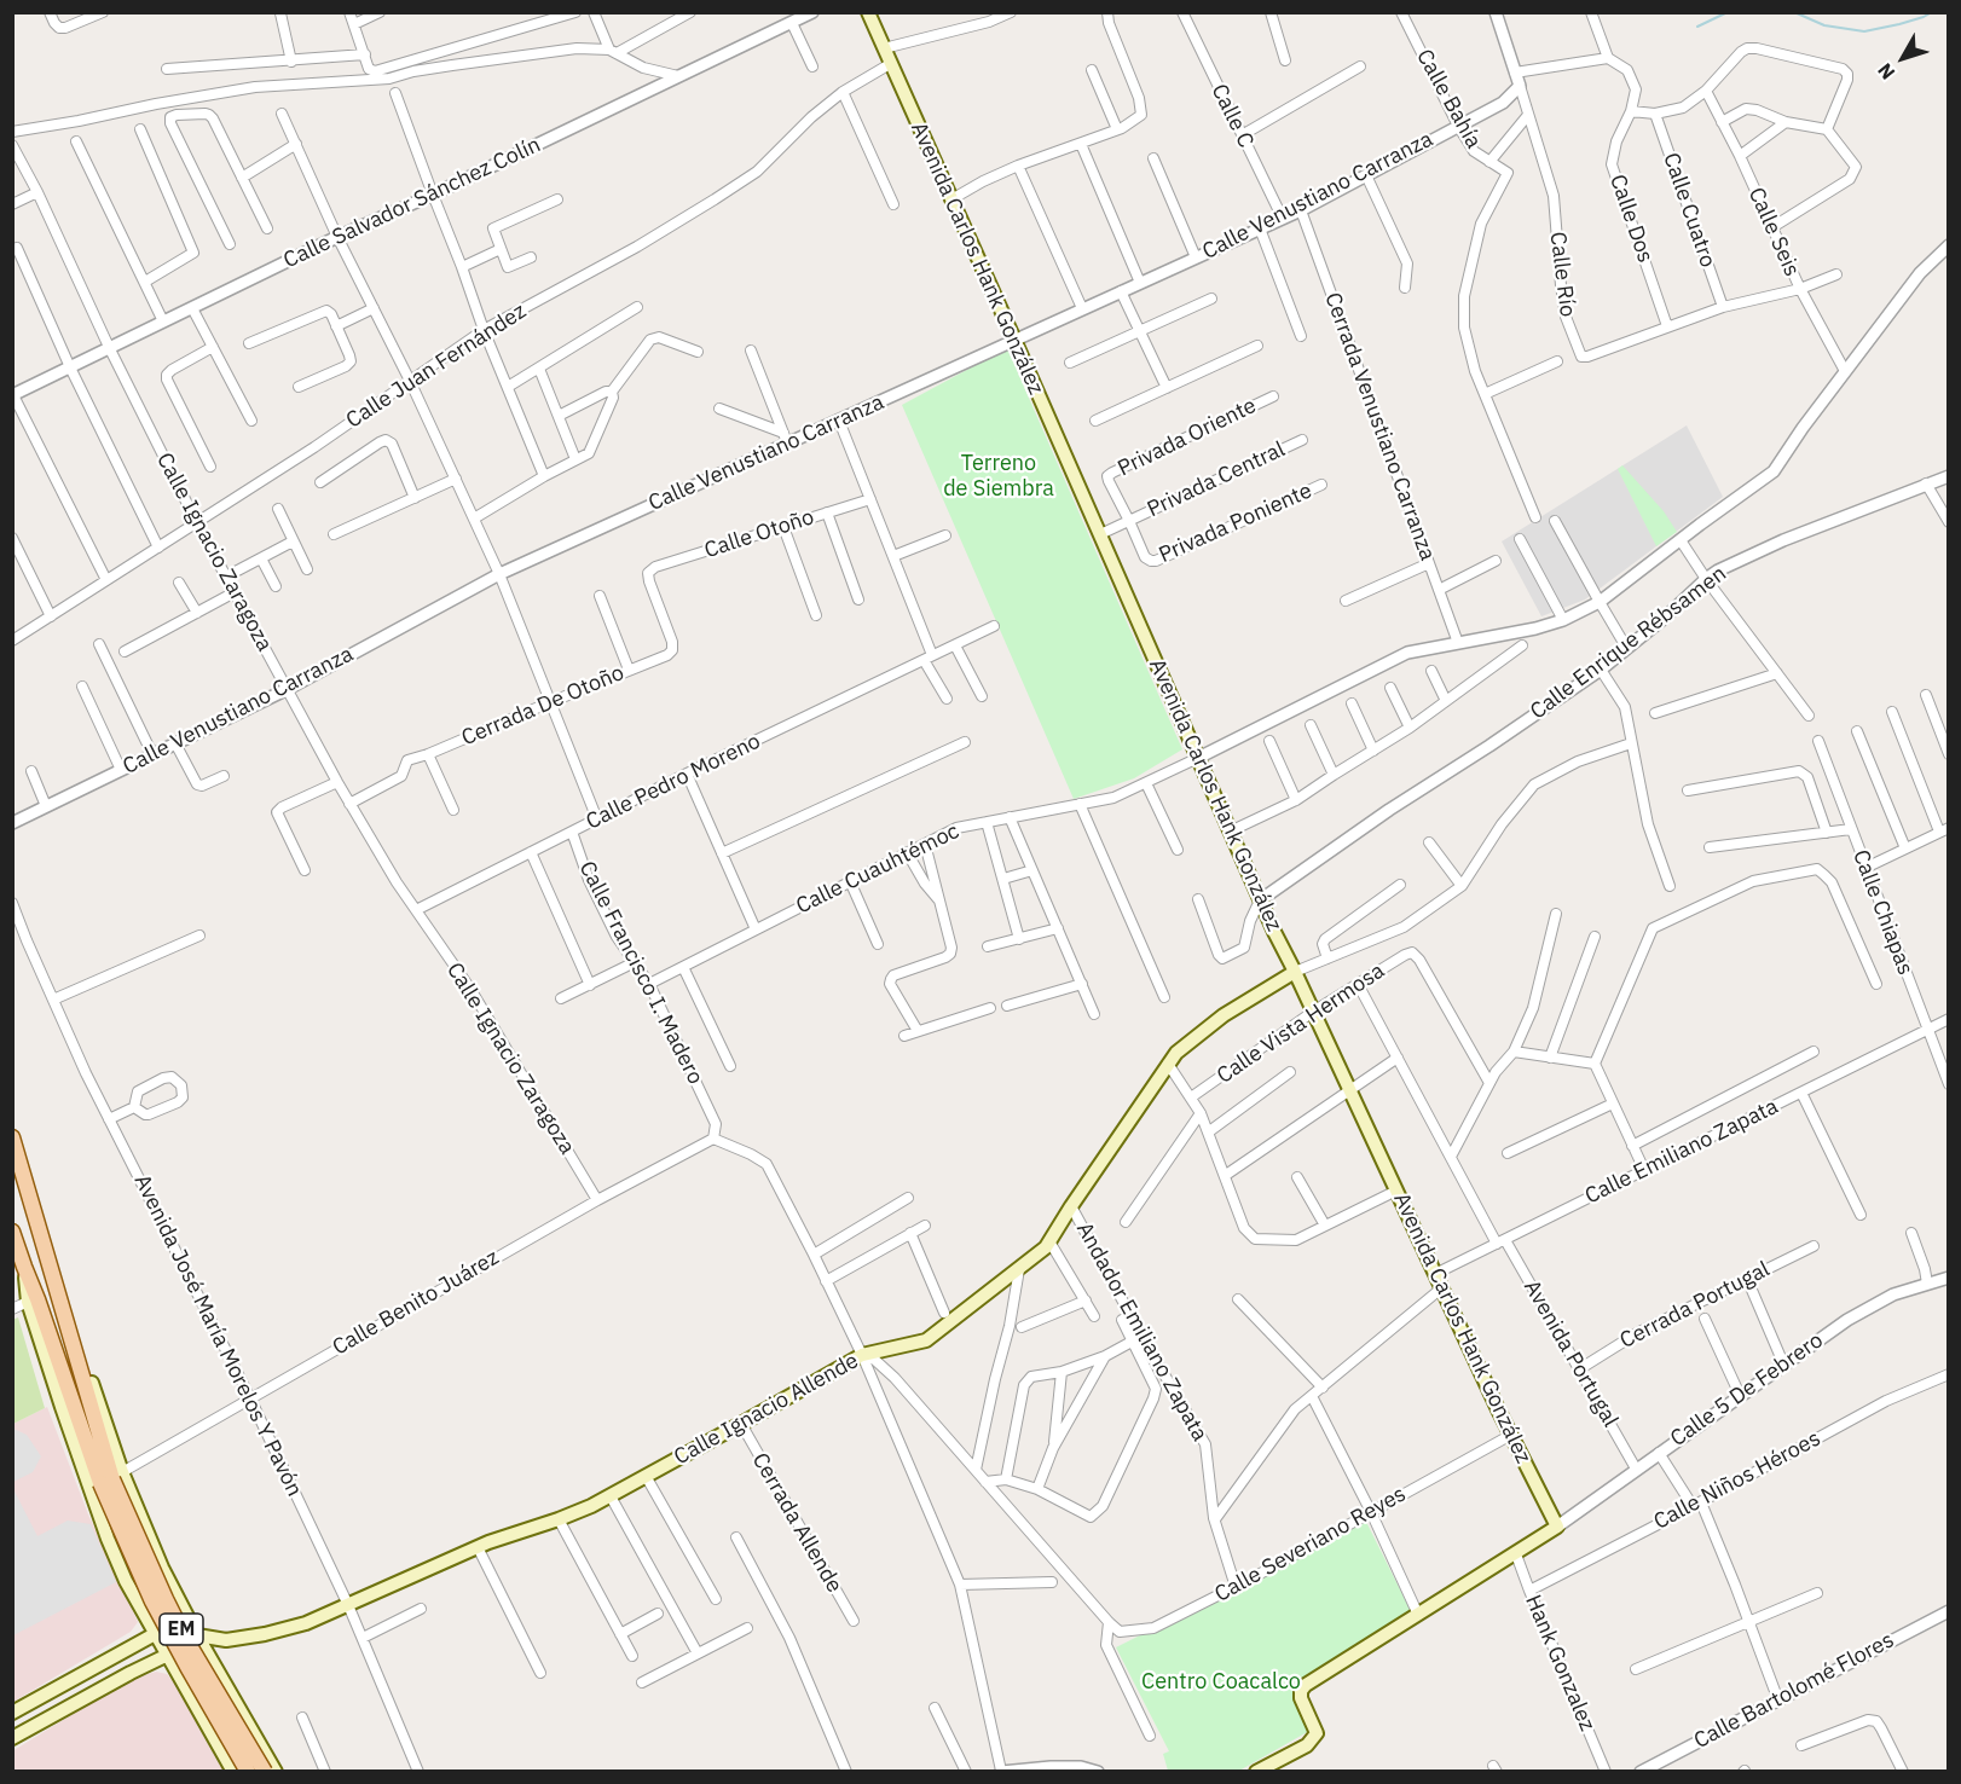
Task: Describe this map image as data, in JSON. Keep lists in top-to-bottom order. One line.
{"streets":{"main road":["Avenida Carlos Hank González","Calle Ignacio Allende","EM"],"street":["Calle Bahía","Calle C","Calle Venustiano Carranza","Calle Salvador Sánchez Colín","Calle Cuatro","Calle Dos","Calle Seis","Calle Río","Calle Juan Fernández","Cerrada Venustiano Carranza","Privada Oriente","Privada Central","Privada Poniente","Calle Otoño","Calle Ignacio Zaragoza","Calle Enrique Rébsamen","Cerrada De Otoño","Calle Pedro Moreno","Calle Cuauhtémoc","Calle Chiapas","Calle Francisco I. Madero","Calle Vista Hermosa","Calle Emiliano Zapata","Calle Benito Juárez","Cerrada Portugal","Andador Emiliano Zapata","Avenida José María Morelos Y Pavón","Avenida Portugal","Calle 5 De Febrero","Calle Niños Héroes","Cerrada Allende","Calle Severiano Reyes","Hank Gonzalez","Calle Bartolomé Flores"]},"crossings":[["Calle Bahía","Calle Venustiano Carranza"],["Calle C","Calle Venustiano Carranza"],["Calle Venustiano Carranza","Avenida Carlos Hank González"],["Calle Venustiano Carranza","Calle Río"],["Calle Venustiano Carranza","Cerrada Venustiano Carranza"],["Calle Venustiano Carranza","Calle Ignacio Zaragoza"],["Calle Salvador Sánchez Colín","Calle Ignacio Zaragoza"],["Calle Cuatro","Calle Río"],["Calle Dos","Calle Río"],["Calle Seis","Calle Río"],["Avenida Carlos Hank González","Calle Juan Fernández"],["Avenida Carlos Hank González","Privada Central"],["Avenida Carlos Hank González","Calle Enrique Rébsamen"],["Avenida Carlos Hank González","Calle Cuauhtémoc"],["Avenida Carlos Hank González","Calle Vista Hermosa"],["Avenida Carlos Hank González","Calle Emiliano Zapata"],["Avenida Carlos Hank González","Calle 5 De Febrero"],["Avenida Carlos Hank González","Calle Ignacio Allende"],["Avenida Carlos Hank González","Calle Severiano Reyes"],["Calle Juan Fernández","Calle Ignacio Zaragoza"],["Privada Oriente","Privada Central"],["Privada Central","Privada Poniente"],["Calle Otoño","Cerrada De Otoño"],["Calle Ignacio Zaragoza","Cerrada De Otoño"],["Calle Ignacio Zaragoza","Calle Pedro Moreno"],["Calle Ignacio Zaragoza","Calle Benito Juárez"],["Calle Pedro Moreno","Calle Francisco I. Madero"],["Calle Cuauhtémoc","Calle Francisco I. Madero"],["Calle Chiapas","Calle Emiliano Zapata"],["Calle Francisco I. Madero","Calle Benito Juárez"],["Calle Vista Hermosa","Avenida Portugal"],["Calle Emiliano Zapata","Avenida Portugal"],["Calle Benito Juárez","Avenida José María Morelos Y Pavón"],["Calle Benito Juárez","EM"],["Cerrada Portugal","Avenida Portugal"],["Andador Emiliano Zapata","Calle Ignacio Allende"],["Andador Emiliano Zapata","Calle Severiano Reyes"],["Avenida José María Morelos Y Pavón","Calle Ignacio Allende"],["Avenida Portugal","Calle 5 De Febrero"],["Calle Ignacio Allende","Cerrada Allende"],["Calle Niños Héroes","Hank Gonzalez"]],"parks":["Terreno de Siembra","Centro Coacalco"],"north":"bottom left"}
